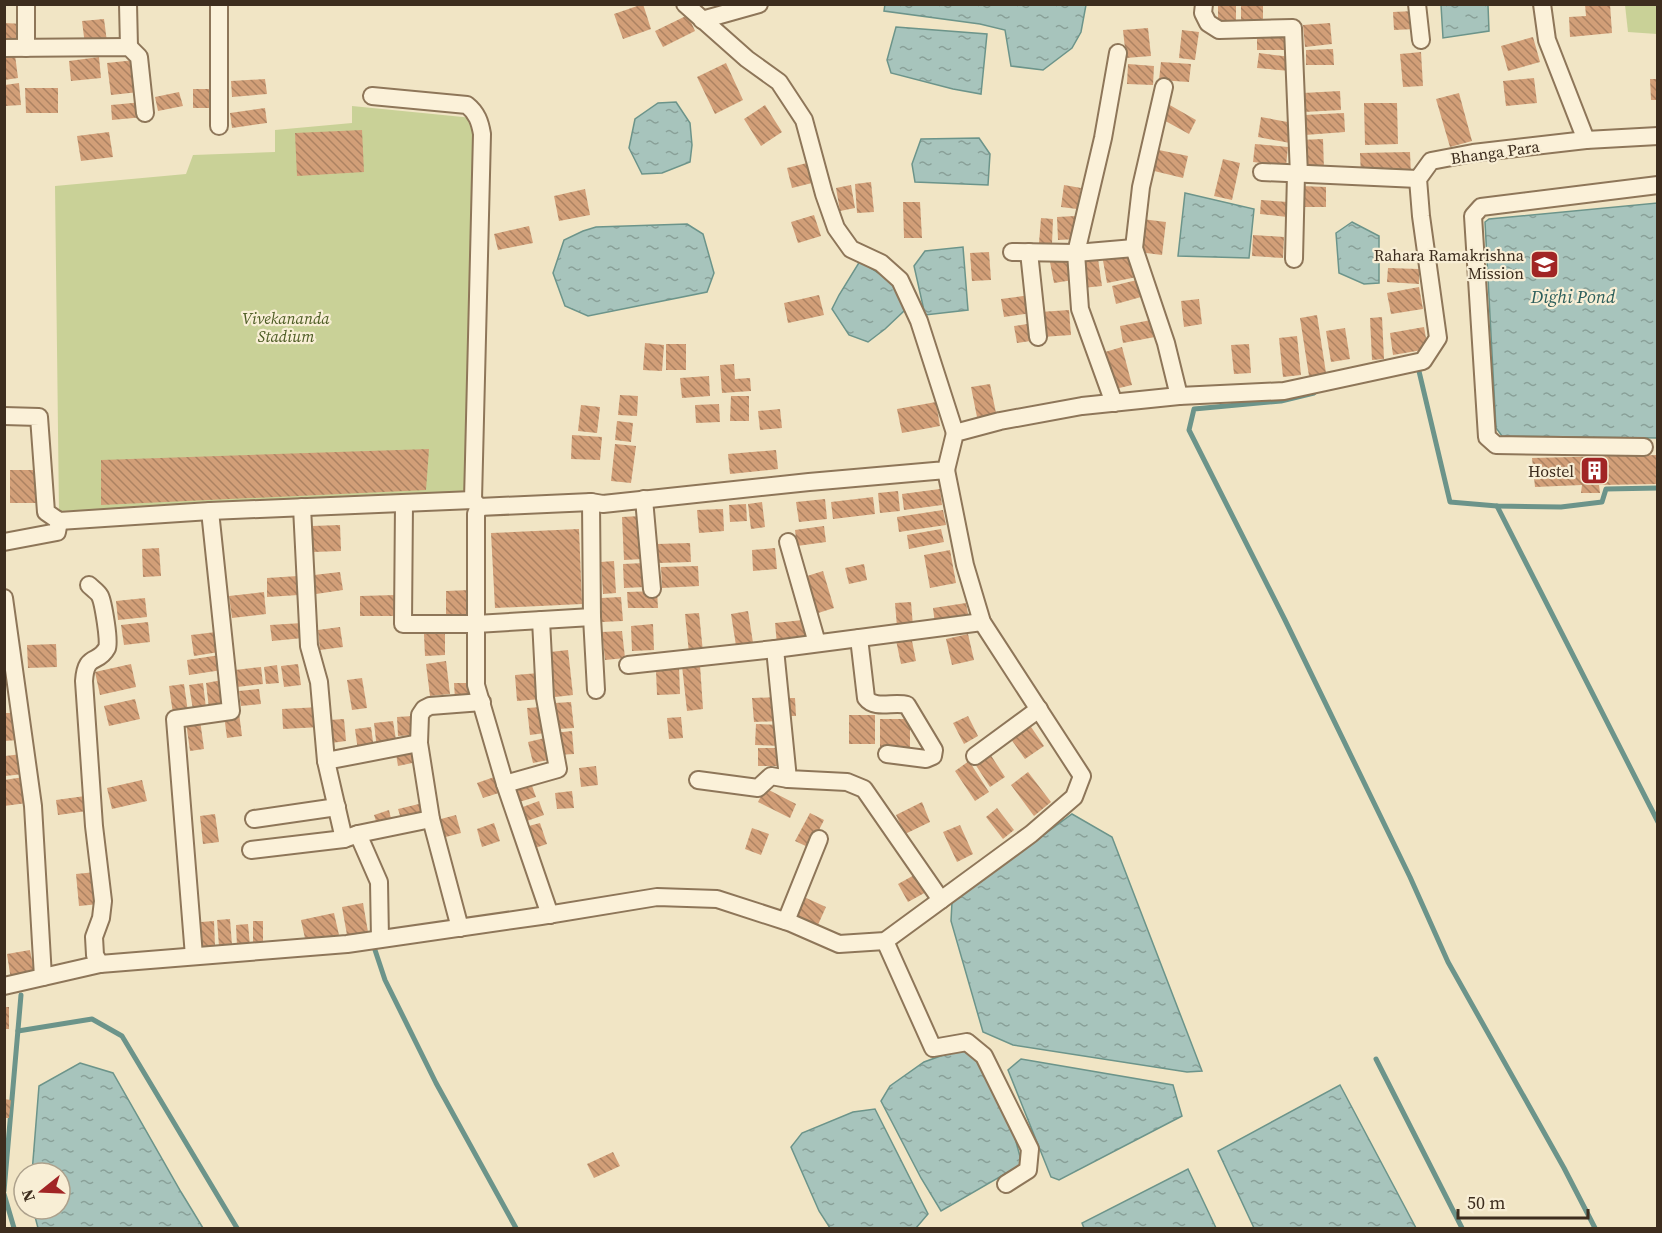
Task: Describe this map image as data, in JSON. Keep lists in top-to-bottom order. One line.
{"streets":{"street":["Bhanga Para"]},"water":["Dighi Pond"],"parks":["Vivekananda Stadium"],"places":{"school or university":["Rahara Ramakrishna Mission"],"building":["Hostel"]},"scale_bar":"50 m","north":"left"}
